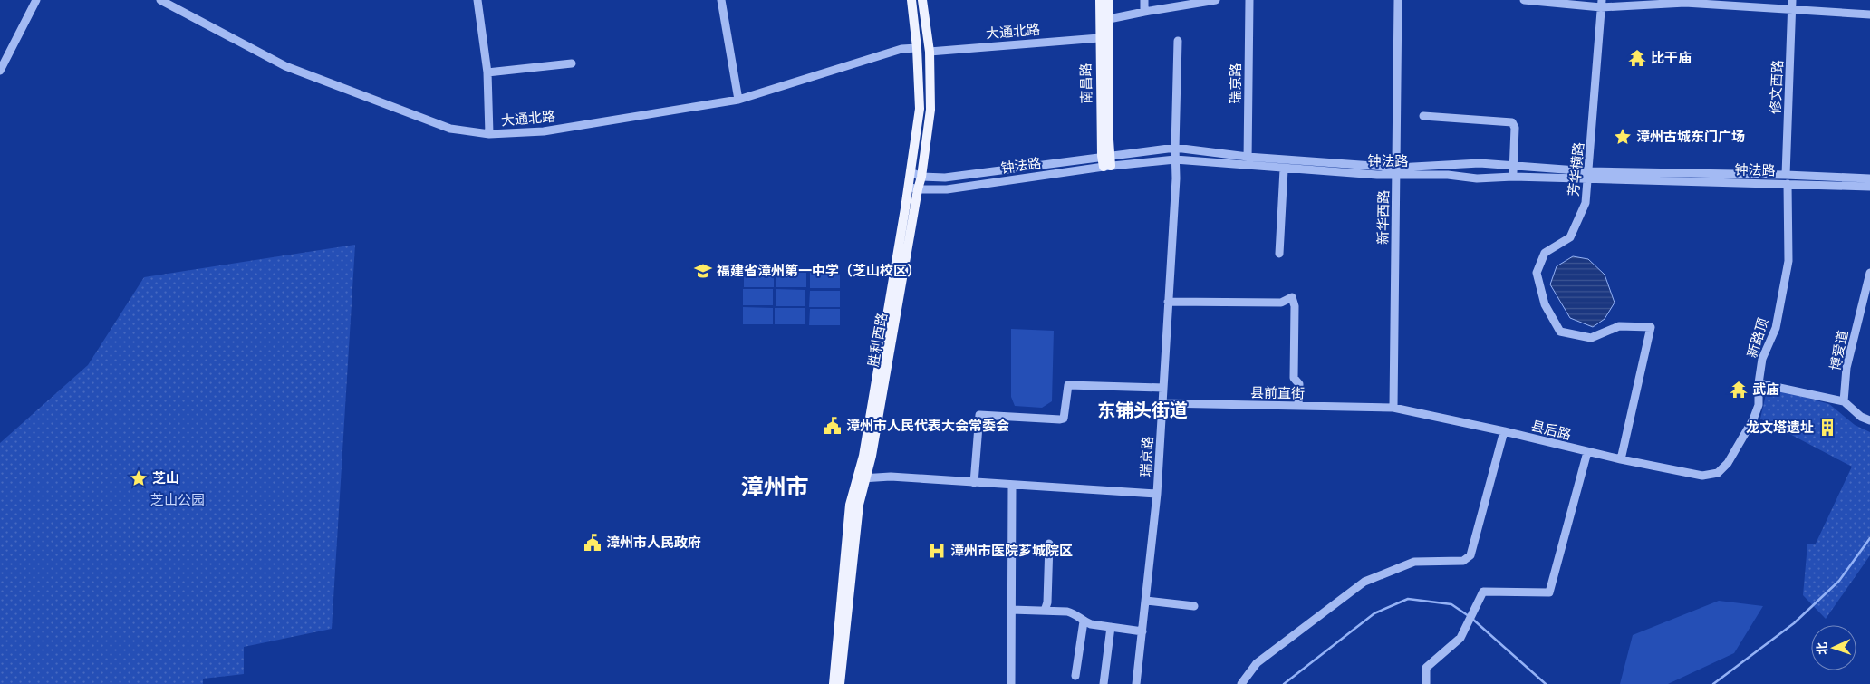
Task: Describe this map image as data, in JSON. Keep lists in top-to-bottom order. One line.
{"streets":{"main road":["南昌路","胜利西路"],"street":["大通北路","瑞京路","修文西路","钟法路","芳华横路","新华西路","新路顶","博爱道","县前直街","县后路"]},"crossings":[["大通北路","南昌路"],["大通北路","胜利西路"],["南昌路","钟法路"],["瑞京路","钟法路"],["瑞京路","县前直街"],["修文西路","钟法路"],["钟法路","芳华横路"],["钟法路","新华西路"],["钟法路","新路顶"],["钟法路","胜利西路"],["芳华横路","县后路"],["新华西路","县前直街"],["新华西路","县后路"],["新路顶","县后路"],["县前直街","县后路"]],"districts":["东铺头街道","漳州市"],"parks":["芝山公园"],"places":{"temple":["比干庙","武庙"],"place":["漳州古城东门广场","芝山"],"school or university":["福建省漳州第一中学（芝山校区）"],"public building":["漳州市人民代表大会常委会","漳州市人民政府"],"building":["龙文塔遗址"],"hospital":["漳州市医院芗城院区"]},"north":"left"}
